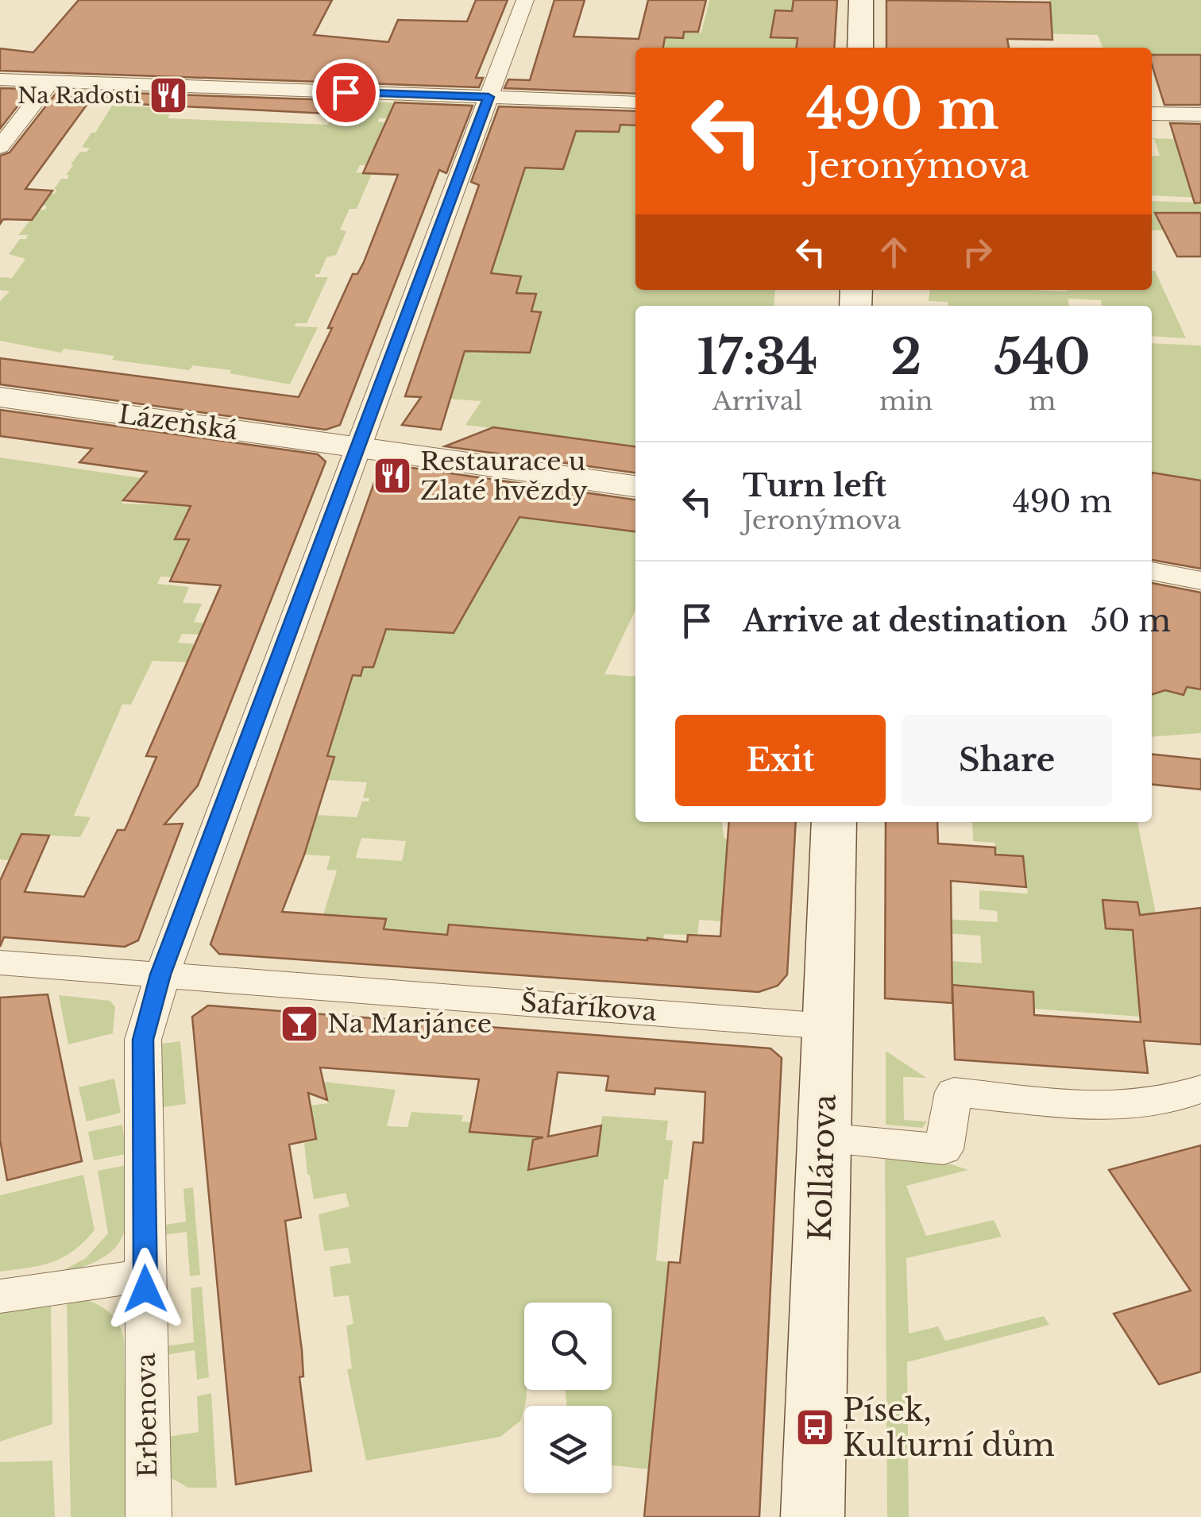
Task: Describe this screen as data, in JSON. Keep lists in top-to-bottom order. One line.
{"streets":{"main road":["Kollárova"],"street":["Lázeňská","Šafaříkova","Erbenova"]},"crossings":[["Lázeňská","Erbenova"],["Šafaříkova","Kollárova"],["Šafaříkova","Erbenova"]],"places":{"restaurant":["Na Radosti","Restaurace u Zlaté hvězdy"],"bar":["Na Marjánce"],"bus stop":["Písek, Kulturní dům"]},"page":{"turn":["490 m","Jeronýmova"],"eta":["17:34","Arrival","2","min","540","m"],"list":[{"name":"Turn left","note":"Jeronýmova","value":"490 m"},{"name":"Arrive at destination","value":"50 m"}],"buttons":["Exit","Share"]}}
